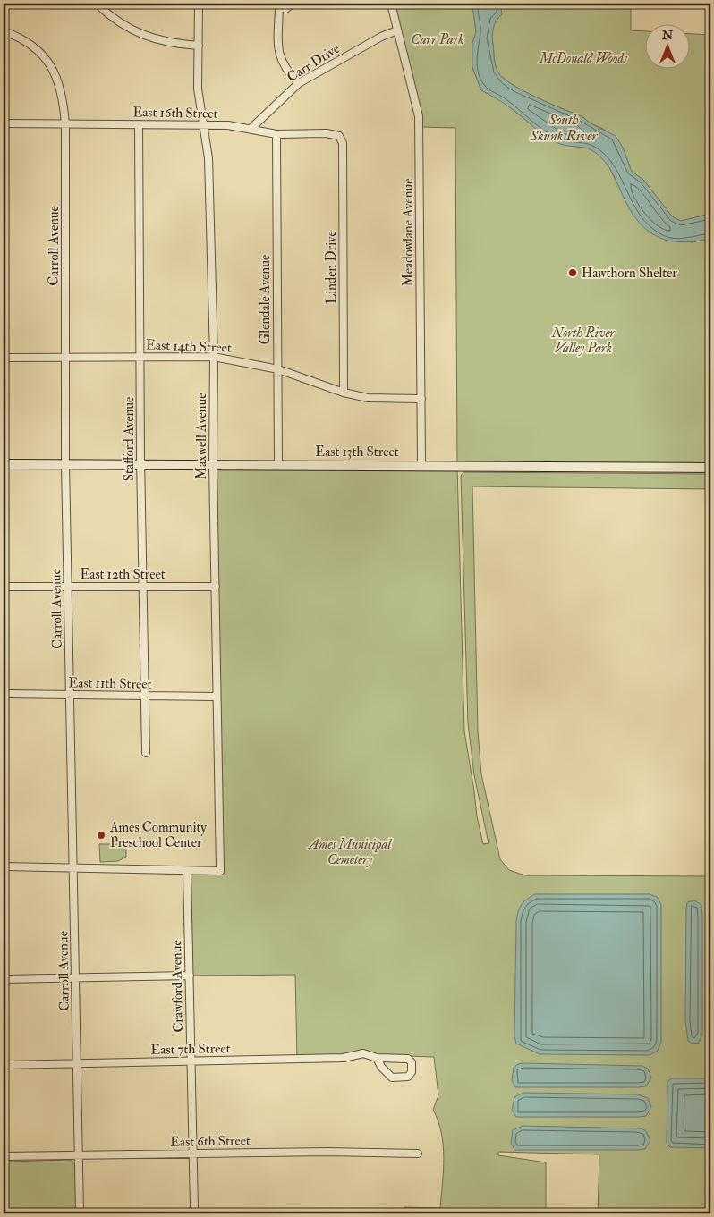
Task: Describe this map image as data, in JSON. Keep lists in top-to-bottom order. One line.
{"streets":{"main road":["East 13th Street"],"street":["Carr Drive","East 16th Street","Meadowlane Avenue","Carroll Avenue","Linden Drive","Glendale Avenue","East 14th Street","Maxwell Avenue","Stafford Avenue","East 12th Street","East 11th Street","Crawford Avenue","East 7th Street","East 6th Street"]},"crossings":[["Carr Drive","East 16th Street"],["Carr Drive","Meadowlane Avenue"],["East 16th Street","Carroll Avenue"],["East 16th Street","Linden Drive"],["East 16th Street","Glendale Avenue"],["East 16th Street","Maxwell Avenue"],["East 16th Street","Stafford Avenue"],["Meadowlane Avenue","East 14th Street"],["Meadowlane Avenue","East 13th Street"],["Carroll Avenue","East 14th Street"],["Carroll Avenue","East 13th Street"],["Carroll Avenue","East 12th Street"],["Carroll Avenue","East 11th Street"],["Carroll Avenue","East 7th Street"],["Carroll Avenue","East 6th Street"],["Linden Drive","East 14th Street"],["Glendale Avenue","East 14th Street"],["Glendale Avenue","East 13th Street"],["East 14th Street","Maxwell Avenue"],["East 14th Street","Stafford Avenue"],["Maxwell Avenue","East 13th Street"],["Maxwell Avenue","East 12th Street"],["Maxwell Avenue","East 11th Street"],["Maxwell Avenue","Crawford Avenue"],["Stafford Avenue","East 13th Street"],["Stafford Avenue","East 12th Street"],["Stafford Avenue","East 11th Street"],["Crawford Avenue","East 7th Street"],["Crawford Avenue","East 6th Street"]],"water":["South Skunk River"],"parks":["Carr Park","McDonald Woods","North River Valley Park","Ames Municipal Cemetery"],"places":["Hawthorn Shelter","Ames Community Preschool Center"],"north":"top"}
